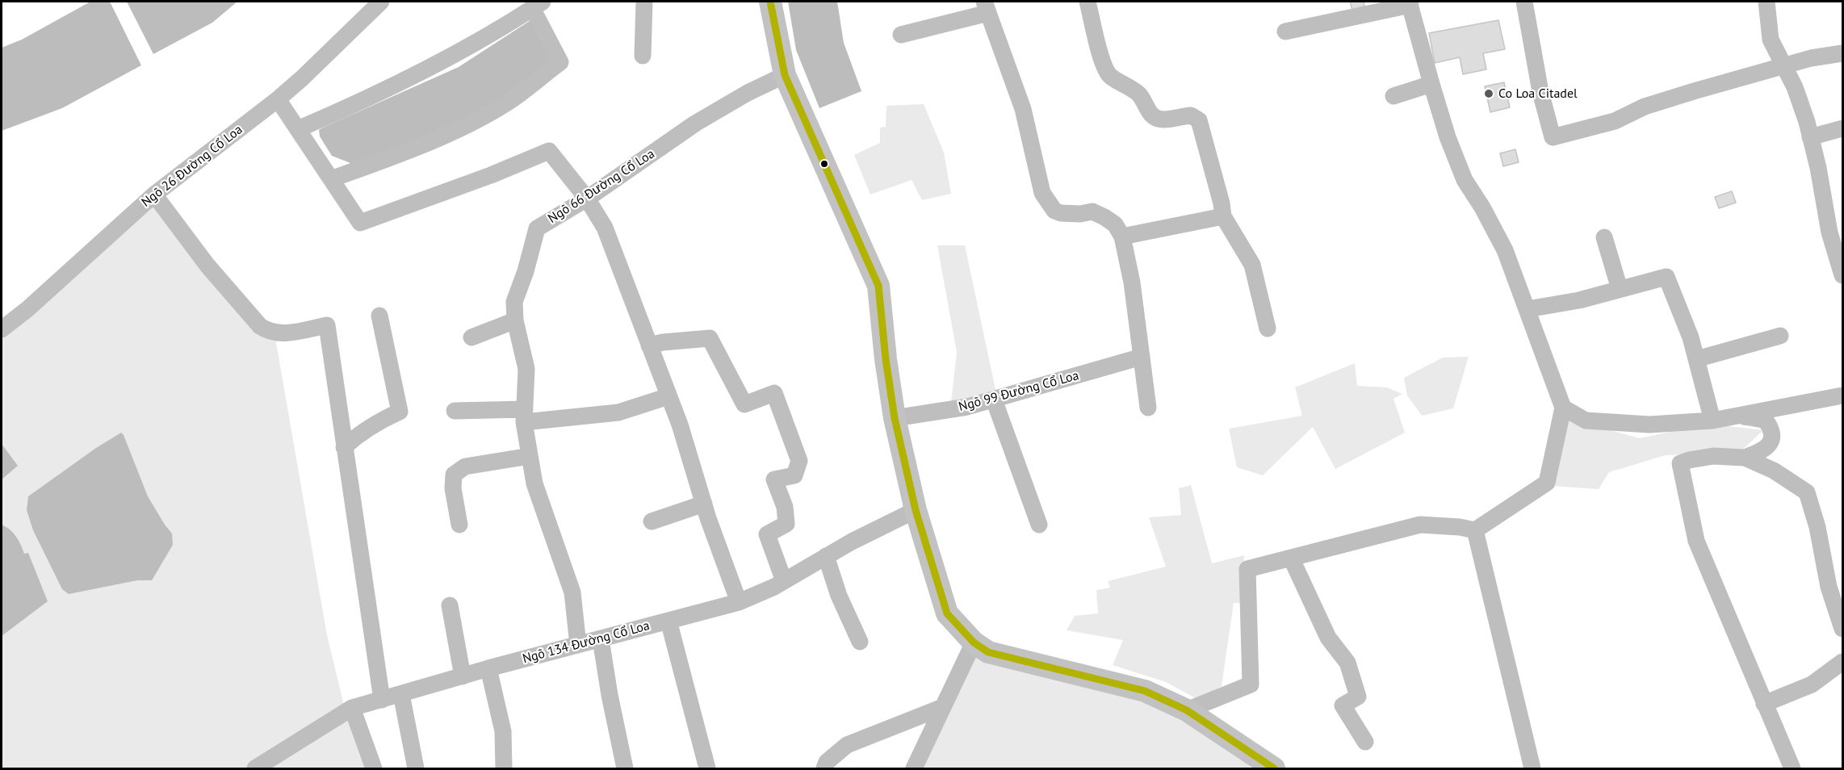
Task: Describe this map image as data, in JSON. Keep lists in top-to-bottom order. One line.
{"streets":{"street":["Ngõ 26 Đường Cổ Loa","Ngõ 66 Đường Cổ Loa","Ngõ 99 Đường Cổ Loa","Ngõ 134 Đường Cổ Loa"]},"crossings":[["Ngõ 66 Đường Cổ Loa","Ngõ 134 Đường Cổ Loa"]],"places":["Co Loa Citadel"]}
